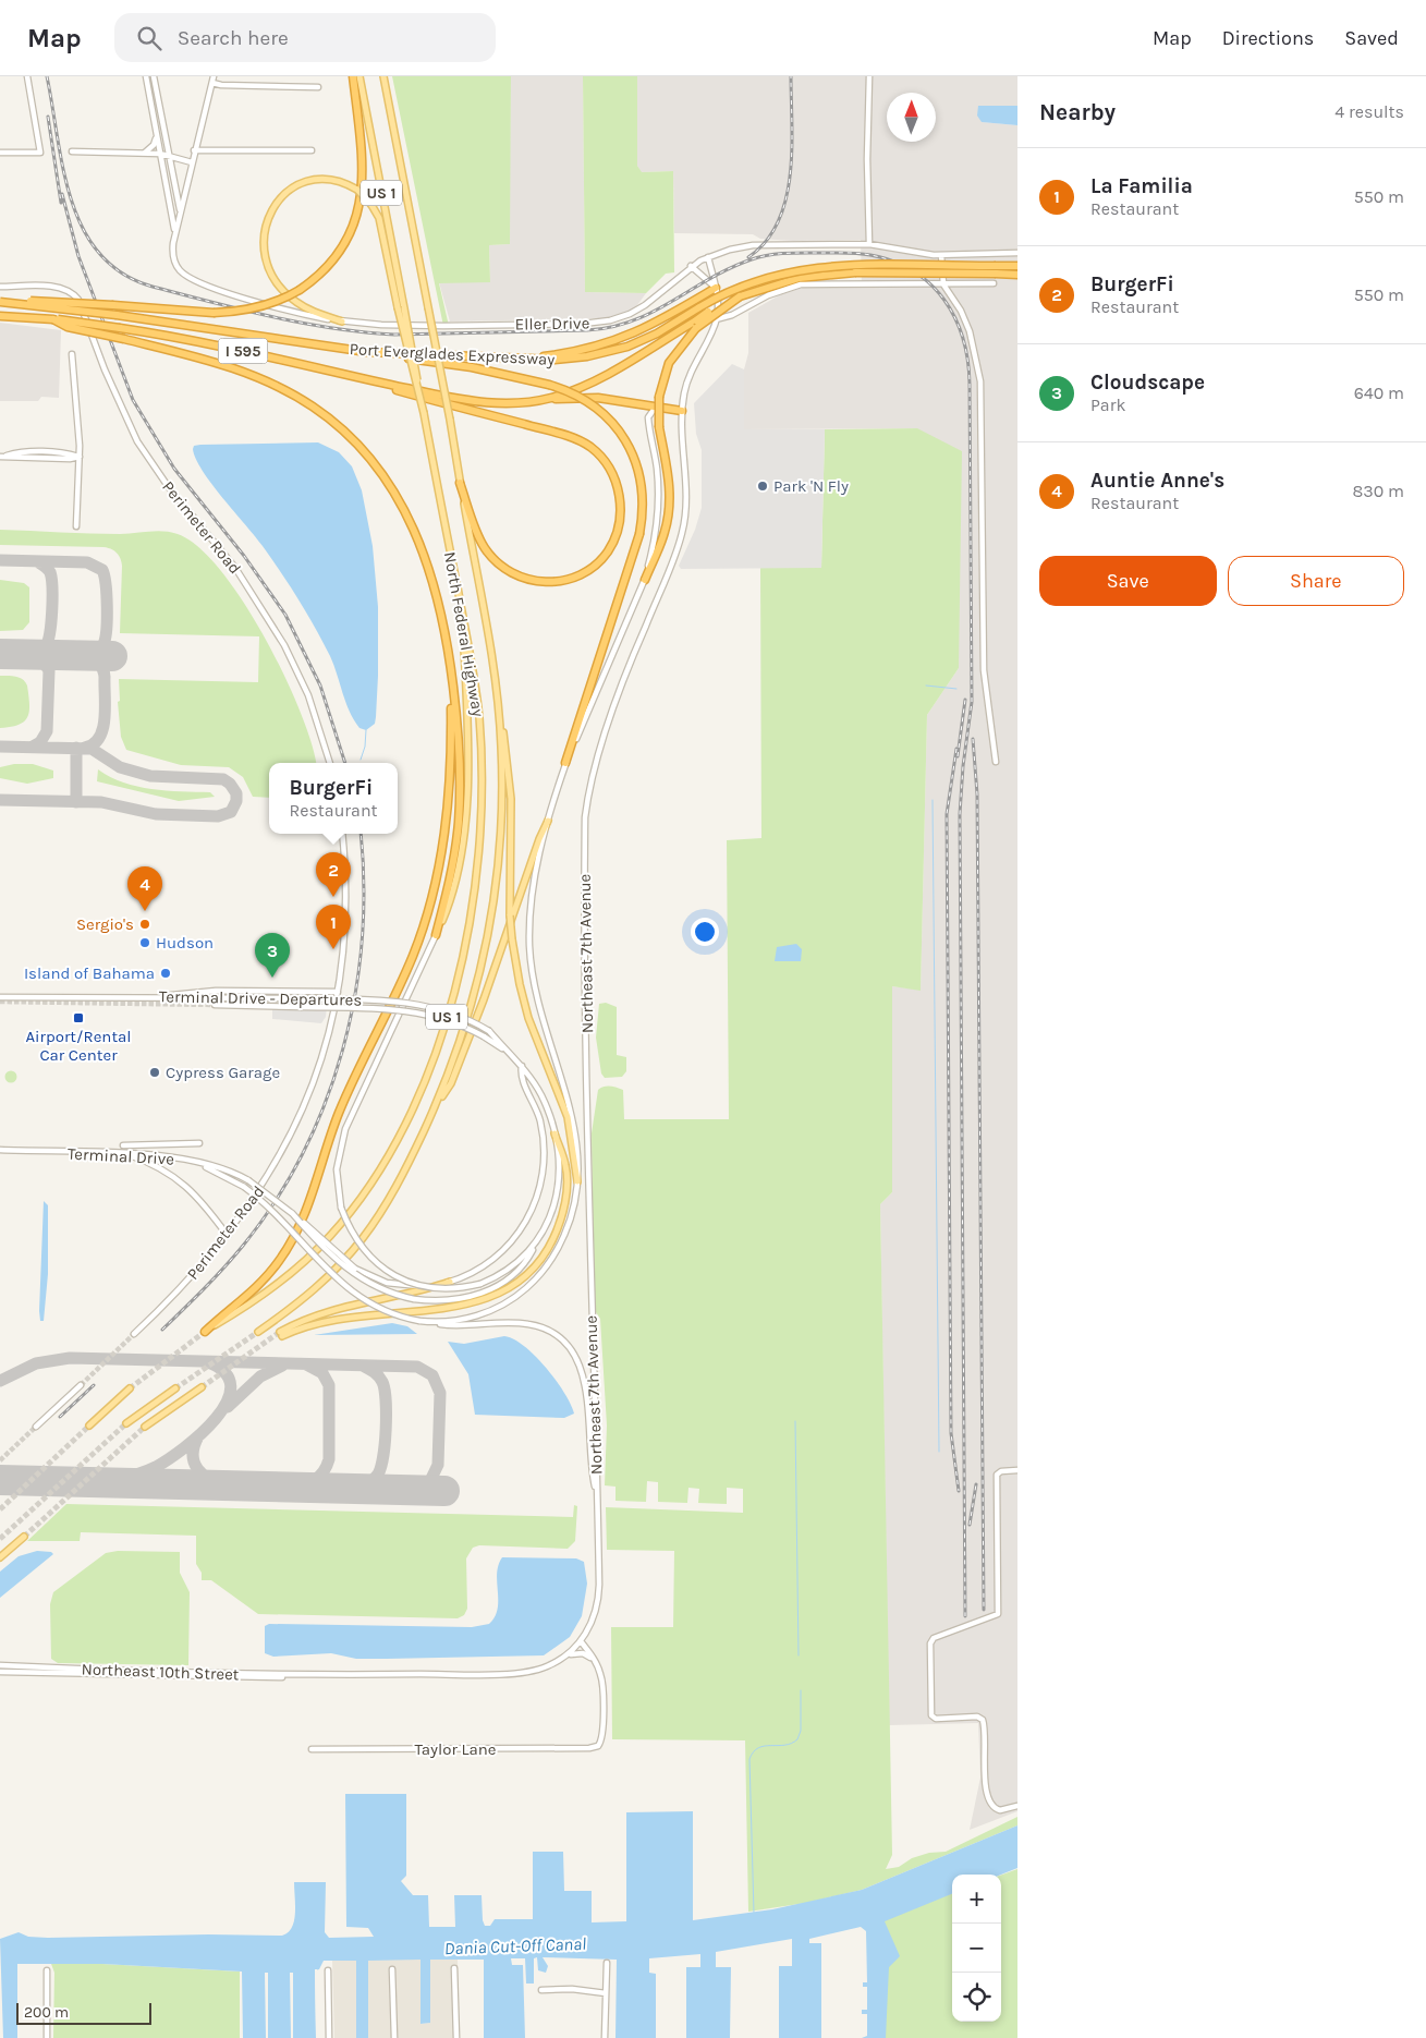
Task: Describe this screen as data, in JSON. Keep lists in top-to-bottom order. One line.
{"streets":{"highway":["I 595","Port Everglades Expressway"],"main road":["US 1","North Federal Highway"],"street":["Eller Drive","Perimeter Road","Northeast 7th Avenue","Terminal Drive - Departures","Terminal Drive","Northeast 10th Street","Taylor Lane"]},"crossings":[["Eller Drive","Northeast 7th Avenue"],["Northeast 7th Avenue","Northeast 10th Street"]],"water":["Dania Cut-Off Canal"],"places":{"other":["Park 'N Fly","Sergio's","Hudson","Island of Bahama","Cypress Garage"],"transit":["Airport/Rental Car Center"]},"scale_bar":"200 m","north":"top","page":{"header":"Map","search":"Search here","nav":["Map","Directions","Saved"],"heading":["Nearby","4 results"],"list":[{"mark":"1","name":"La Familia","note":"Restaurant","value":"550 m"},{"mark":"2","name":"BurgerFi","note":"Restaurant","value":"550 m"},{"mark":"3","name":"Cloudscape","note":"Park","value":"640 m"},{"mark":"4","name":"Auntie Anne's","note":"Restaurant","value":"830 m"}],"buttons":["Save","Share"],"popup":["BurgerFi","Restaurant"],"pins":["2","4","1","3"],"map_buttons":["+","−"],"scale":"200 m"}}
